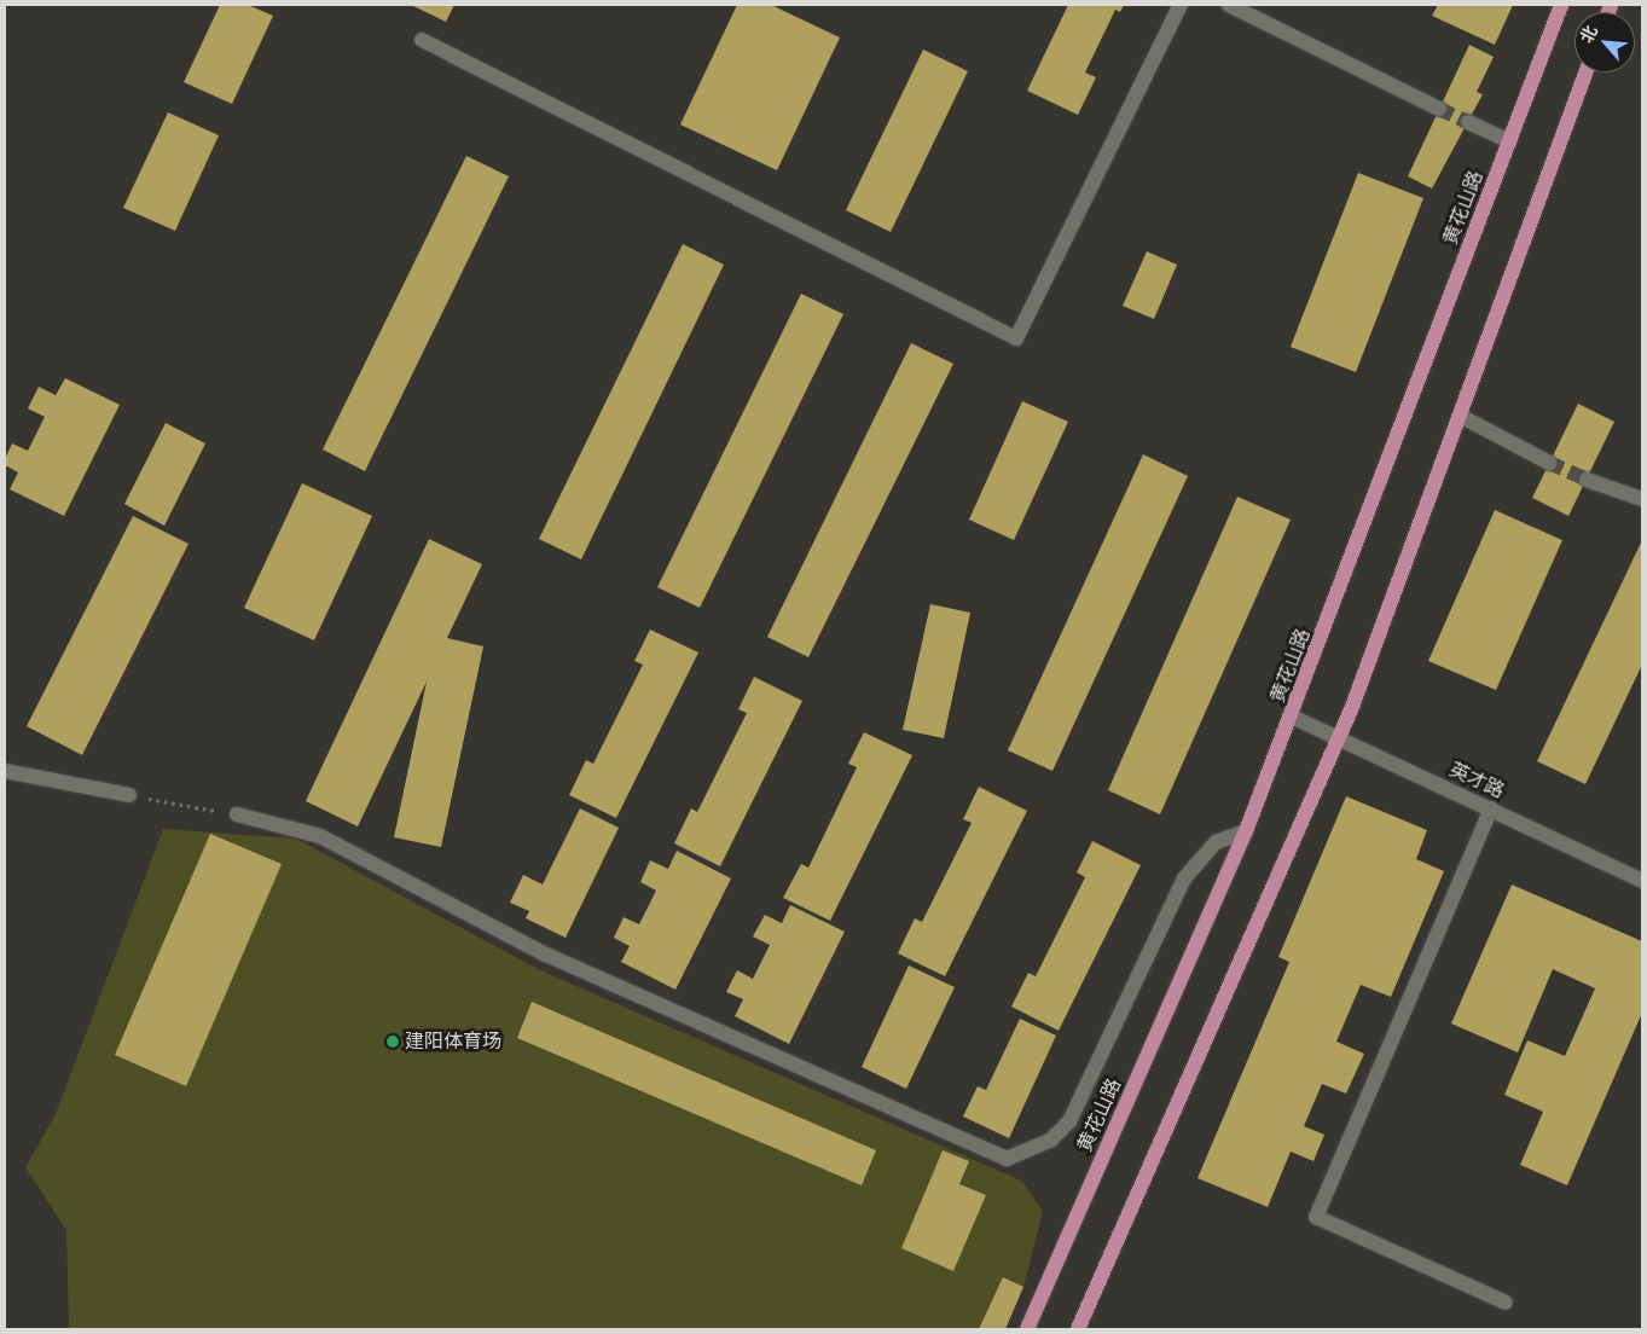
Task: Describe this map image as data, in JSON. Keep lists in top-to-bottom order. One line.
{"streets":{"main road":["黄花山路"],"street":["英才路"]},"crossings":[["黄花山路","英才路"]],"places":["建阳体育场"],"north":"top left"}
